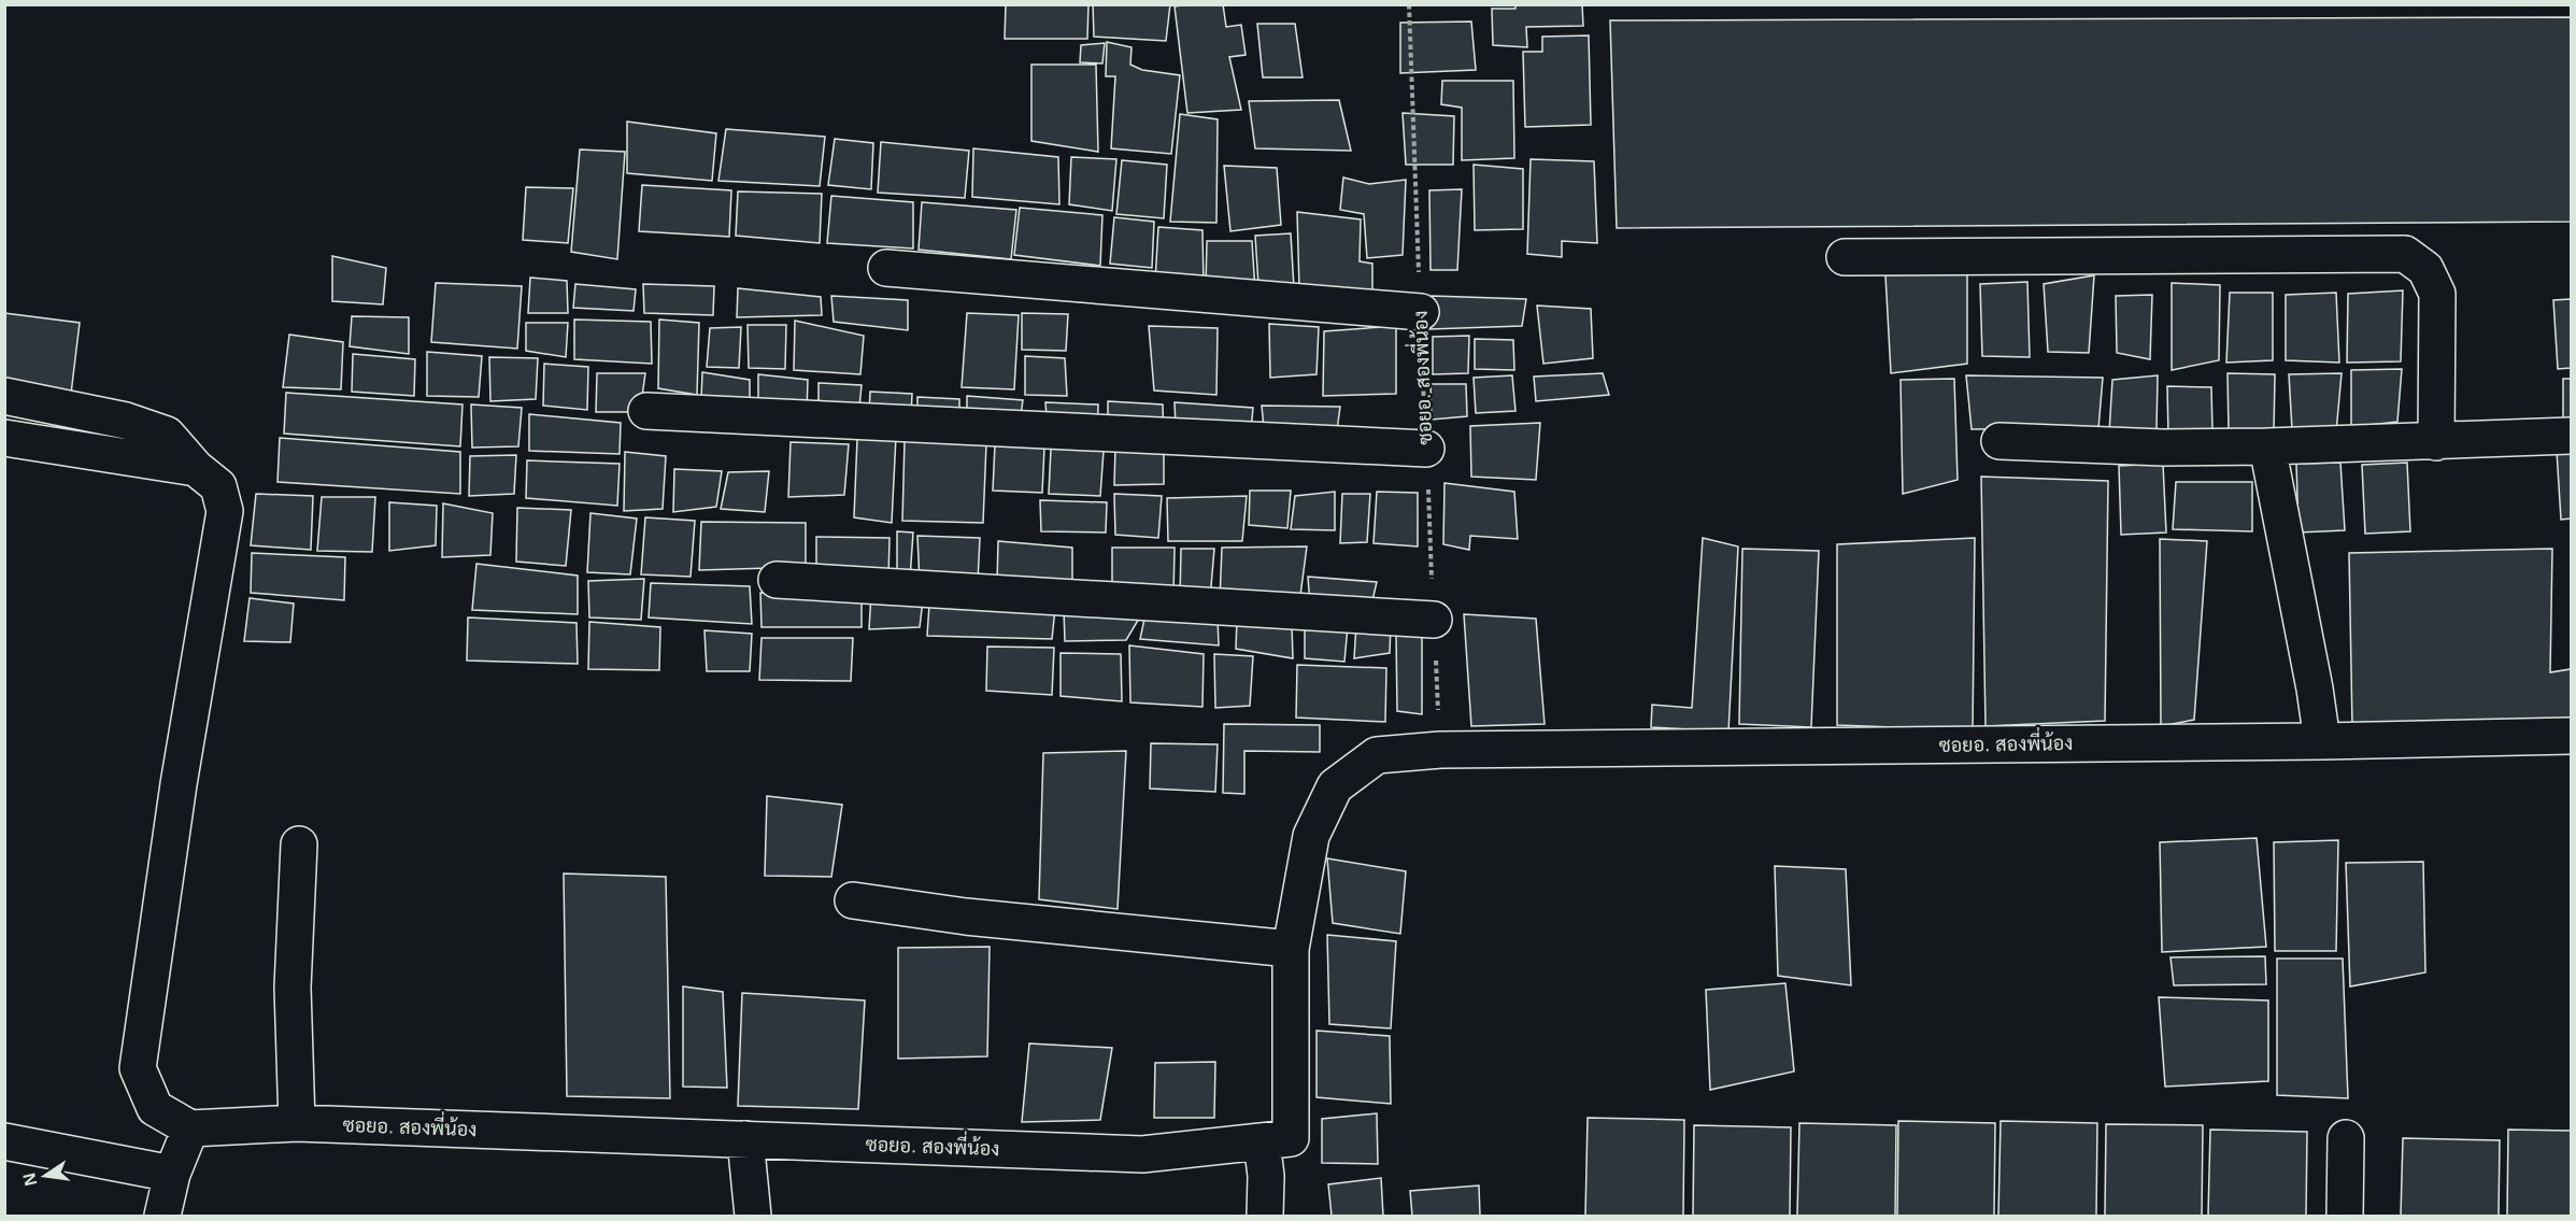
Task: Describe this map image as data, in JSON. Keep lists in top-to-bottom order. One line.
{"streets":{"street":["ซอยอ. สองพี่น้อง"]},"north":"left"}
